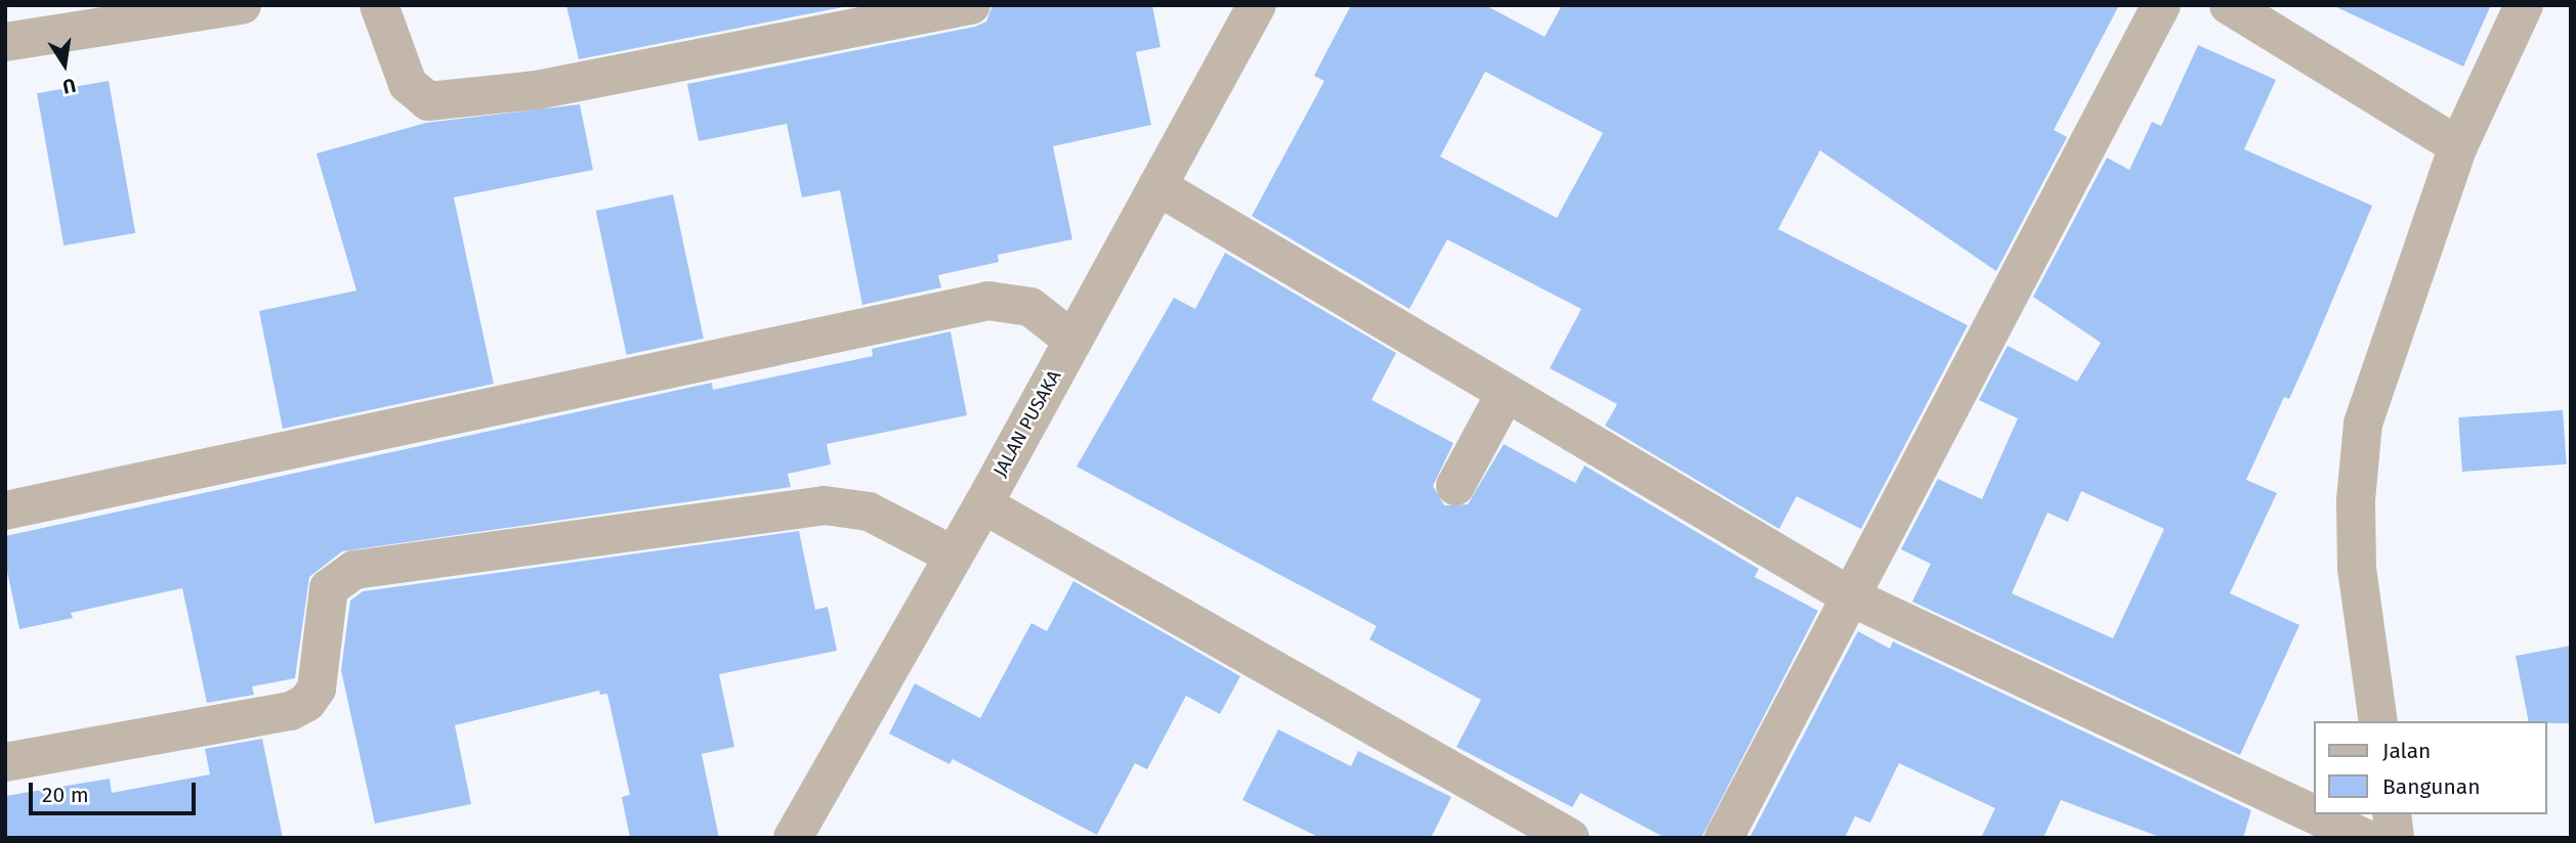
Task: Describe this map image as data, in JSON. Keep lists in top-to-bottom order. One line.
{"streets":{"street":["JALAN PUSAKA"]},"legend":["Jalan","Bangunan"],"scale_bar":"20 m","north":"bottom"}
